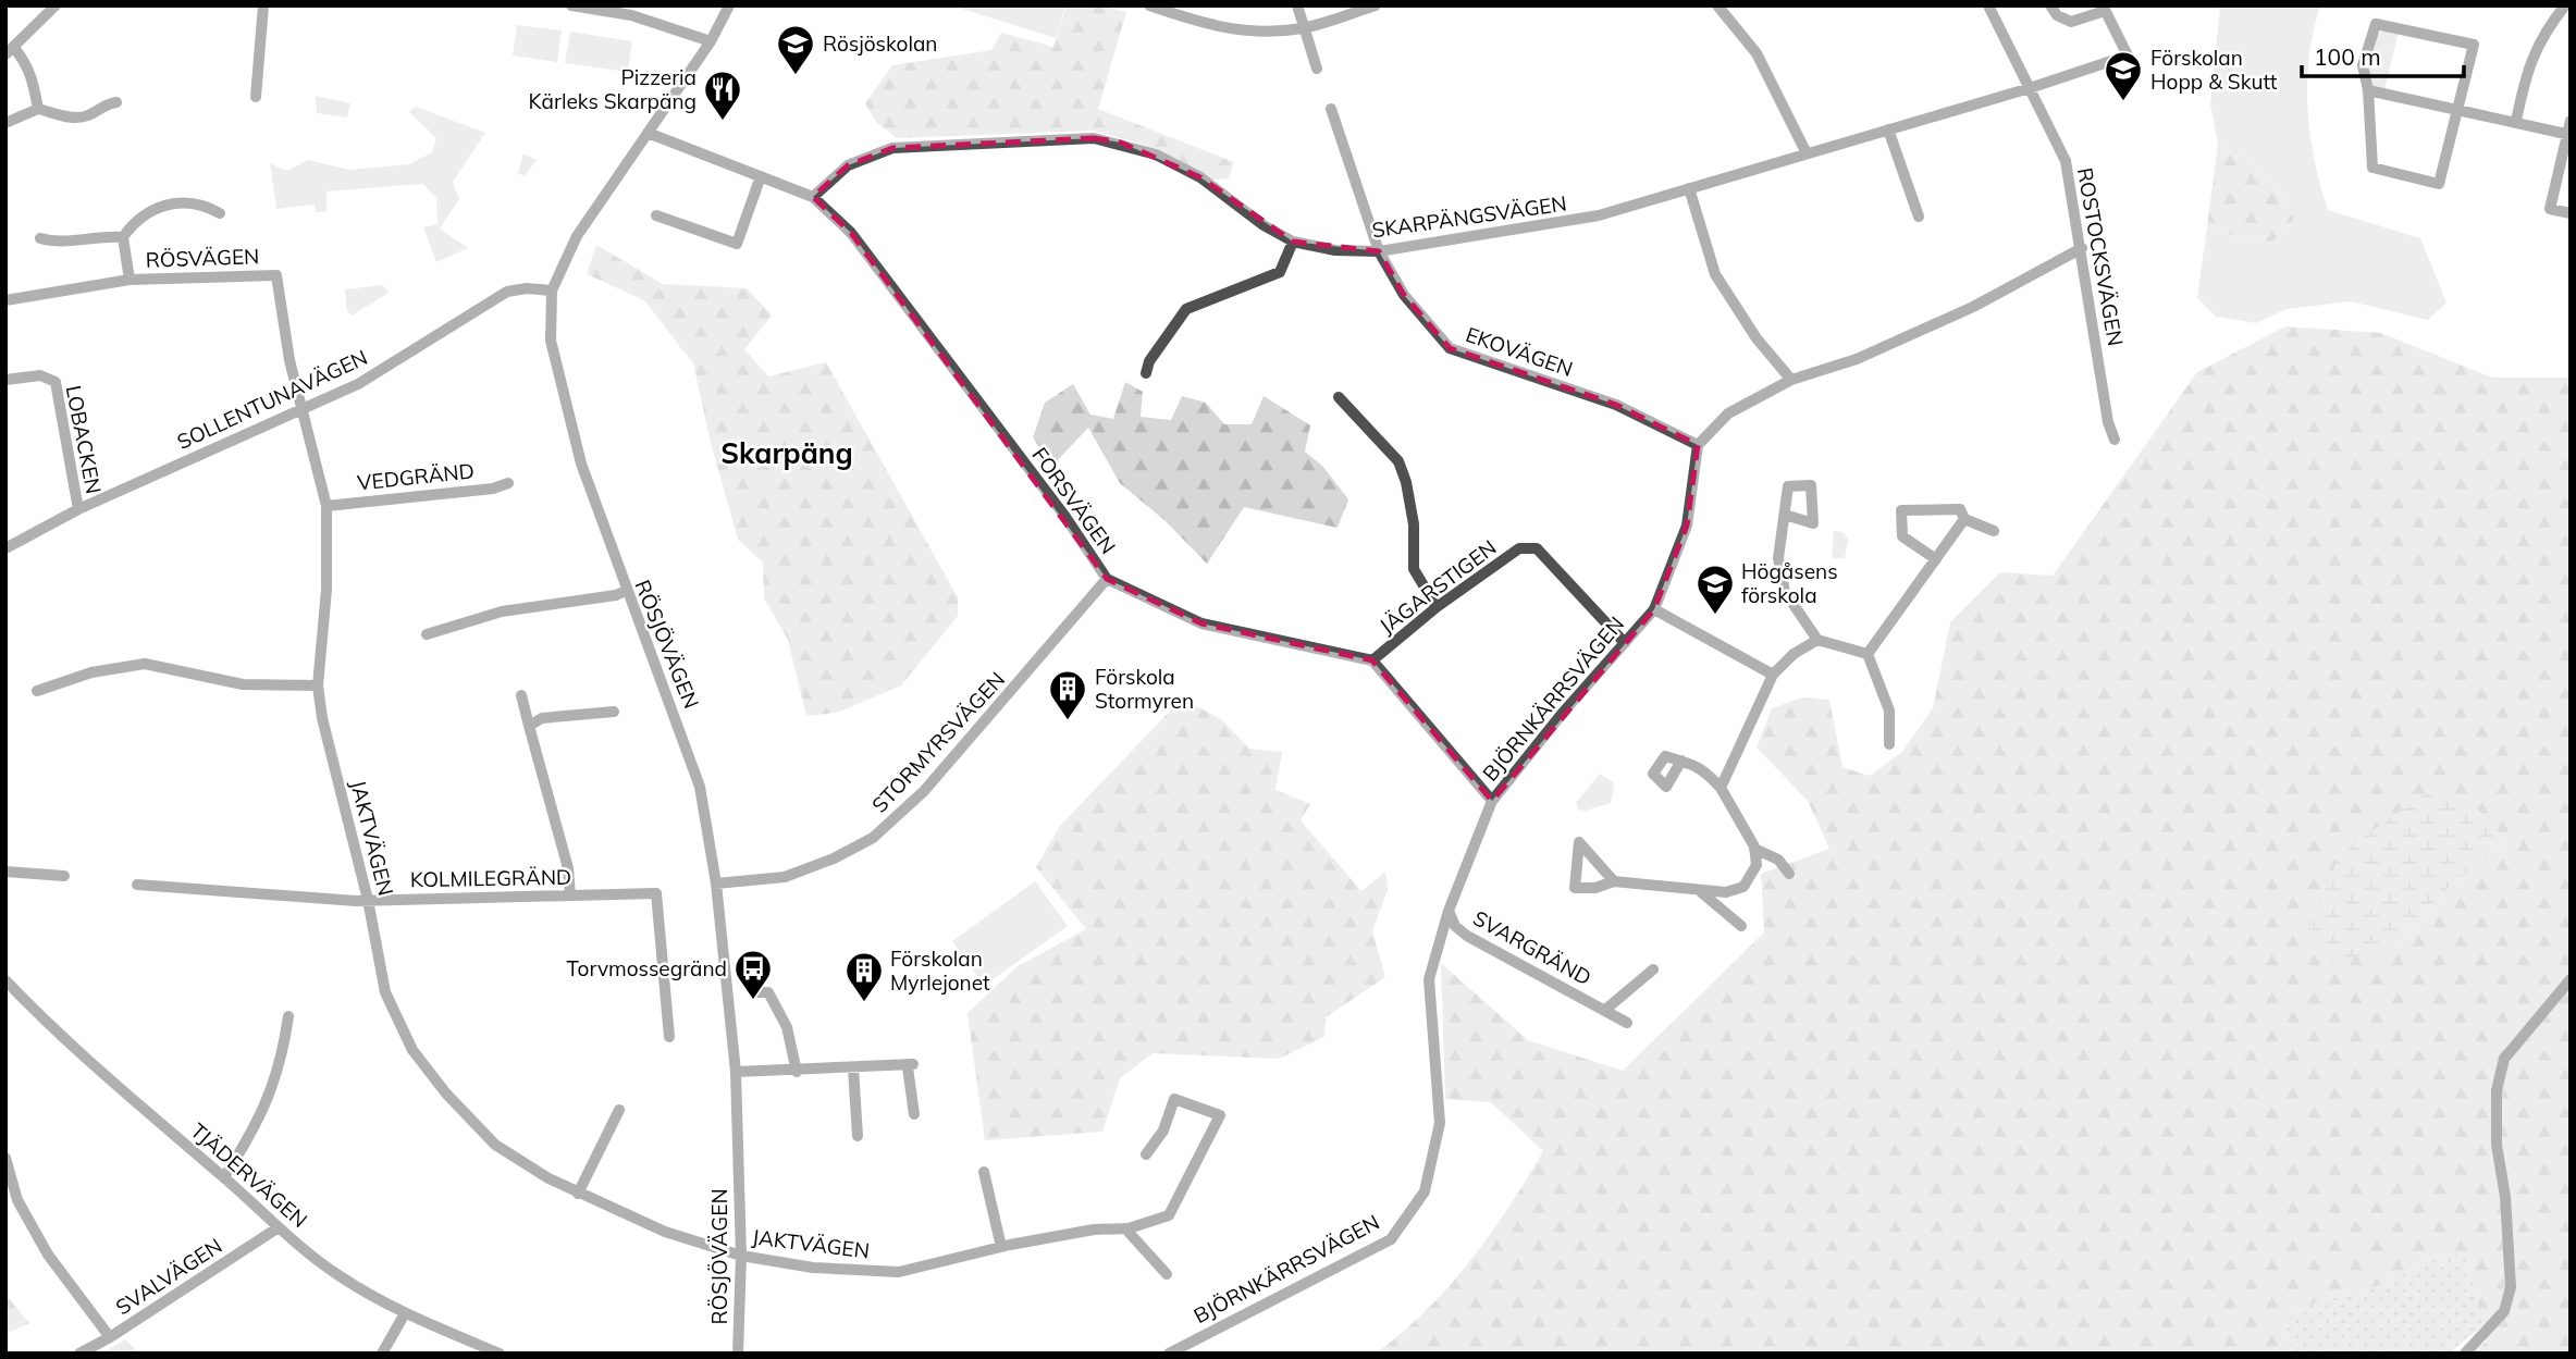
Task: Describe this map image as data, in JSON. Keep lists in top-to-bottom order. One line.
{"streets":{"street":["SKARPÄNGSVÄGEN","ROSTOCKSVÄGEN","RÖSVÄGEN","EKOVÄGEN","SOLLENTUNAVÄGEN","LOBACKEN","VEDGRÄND","FORSVÄGEN","JÄGARSTIGEN","RÖSJÖVÄGEN","BJÖRNKÄRRSVÄGEN","STORMYRSVÄGEN","JAKTVÄGEN","KOLMILEGRÄND","SVARGRÄND","TJÄDERVÄGEN","SVALVÄGEN"]},"crossings":[["SKARPÄNGSVÄGEN","ROSTOCKSVÄGEN"],["SKARPÄNGSVÄGEN","EKOVÄGEN"],["SKARPÄNGSVÄGEN","FORSVÄGEN"],["RÖSVÄGEN","SOLLENTUNAVÄGEN"],["RÖSVÄGEN","JAKTVÄGEN"],["EKOVÄGEN","BJÖRNKÄRRSVÄGEN"],["SOLLENTUNAVÄGEN","LOBACKEN"],["SOLLENTUNAVÄGEN","RÖSJÖVÄGEN"],["SOLLENTUNAVÄGEN","JAKTVÄGEN"],["VEDGRÄND","JAKTVÄGEN"],["FORSVÄGEN","JÄGARSTIGEN"],["FORSVÄGEN","RÖSJÖVÄGEN"],["FORSVÄGEN","STORMYRSVÄGEN"],["JÄGARSTIGEN","BJÖRNKÄRRSVÄGEN"],["RÖSJÖVÄGEN","STORMYRSVÄGEN"],["RÖSJÖVÄGEN","JAKTVÄGEN"],["BJÖRNKÄRRSVÄGEN","SVARGRÄND"],["JAKTVÄGEN","KOLMILEGRÄND"],["TJÄDERVÄGEN","SVALVÄGEN"]],"districts":["Skarpäng"],"places":{"school or university":["Rösjöskolan","Förskolan Hopp & Skutt","Högåsens förskola"],"restaurant":["Pizzeria Kärleks Skarpäng"],"building":["Förskola Stormyren","Förskolan Myrlejonet"],"bus stop":["Torvmossegränd"]},"scale_bar":"100 m"}
